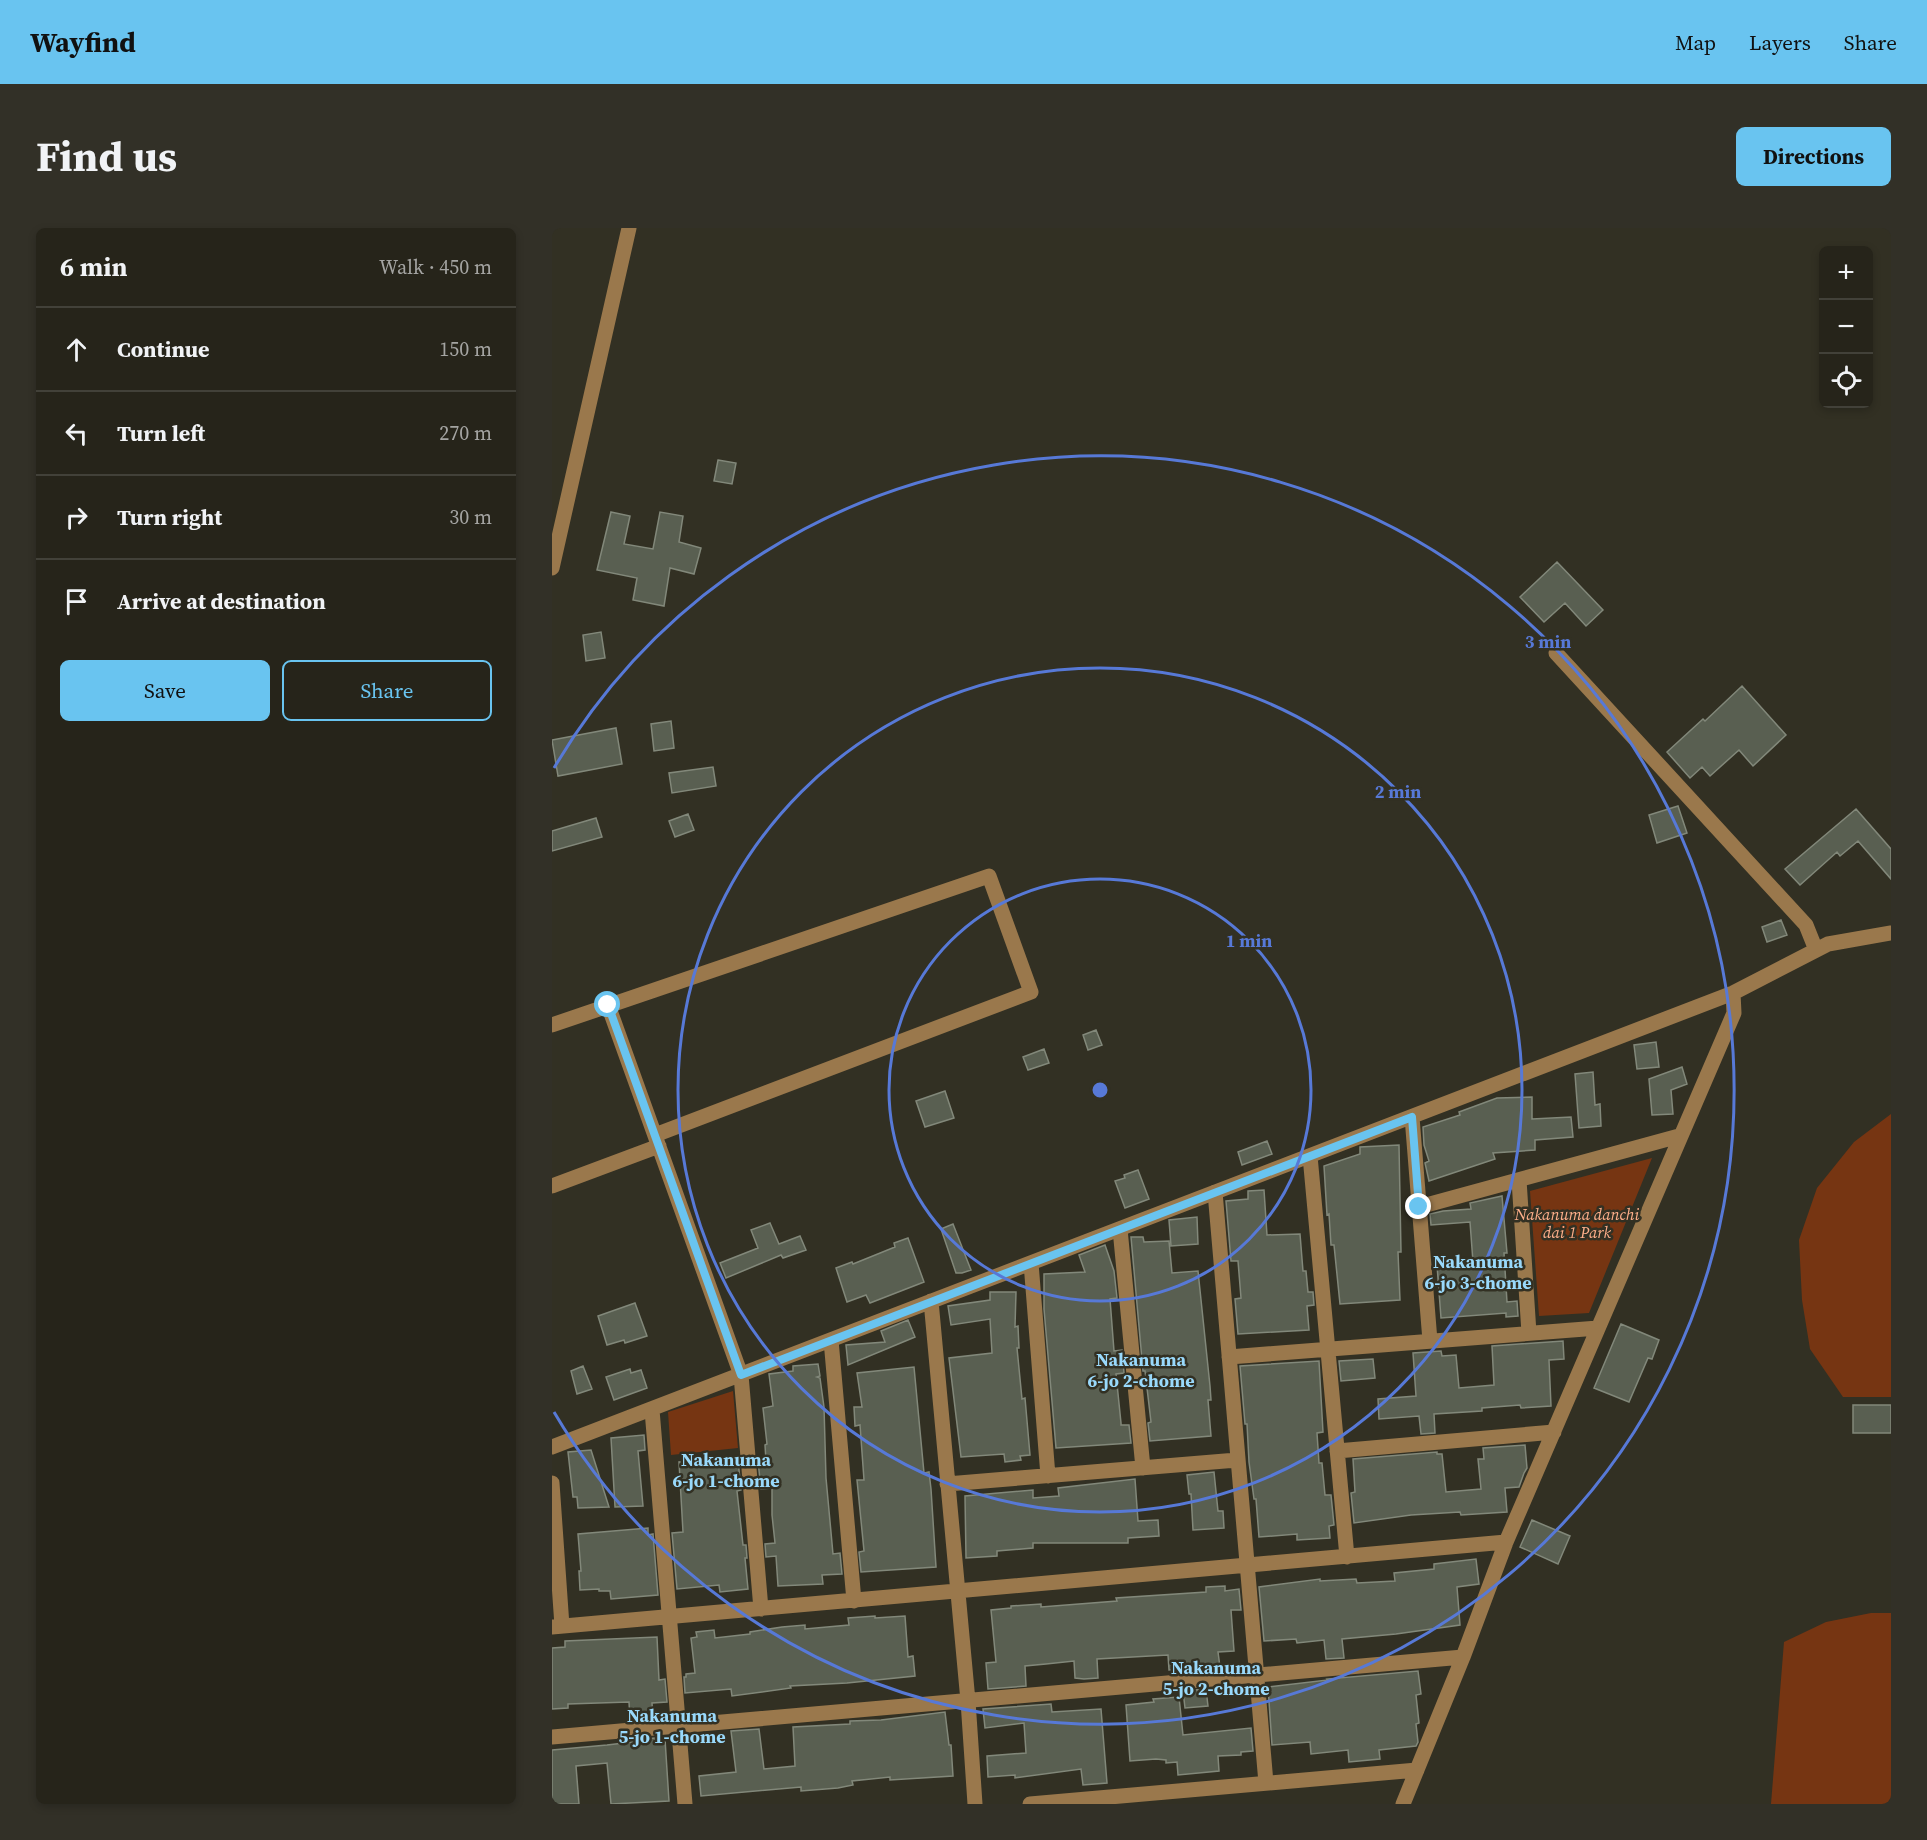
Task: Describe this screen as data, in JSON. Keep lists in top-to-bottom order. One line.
{"districts":["Nakanuma 6-jo 3-chome","Nakanuma 6-jo 2-chome","Nakanuma 6-jo 1-chome","Nakanuma 5-jo 2-chome","Nakanuma 5-jo 1-chome"],"parks":["Nakanuma danchi dai 1 Park"],"page":{"header":"Wayfind","nav":["Map","Layers","Share"],"title":"Find us","buttons":["Directions",["Save","Share"]],"heading":["6 min","Walk · 450 m"],"map_buttons":["+","−"],"list":[["Continue","150 m"],["Turn left","270 m"],["Turn right","30 m"],"Arrive at destination"]},"rings":["3 min","2 min","1 min"]}
